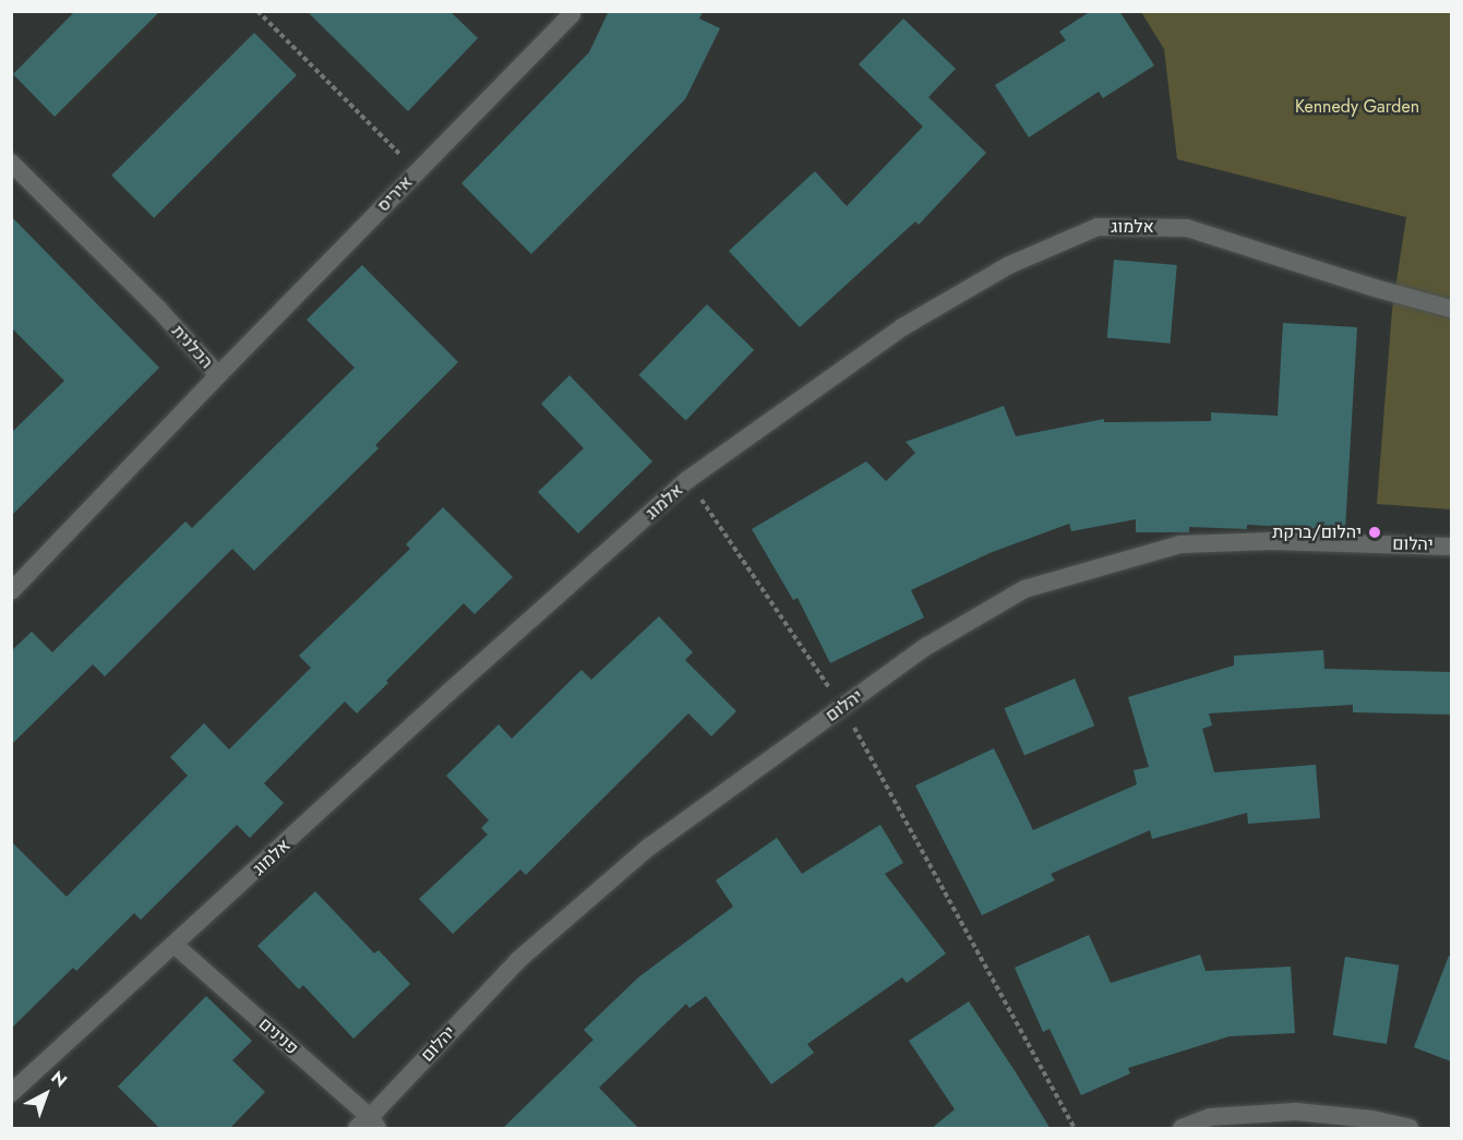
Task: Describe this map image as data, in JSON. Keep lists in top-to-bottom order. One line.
{"streets":{"street":["איריס","אלמוג","הכלנית","יהלום","פנינים"]},"crossings":[["איריס","הכלנית"],["אלמוג","פנינים"],["יהלום","פנינים"]],"parks":["Kennedy Garden"],"places":["יהלום/ברקת"],"north":"top right"}
